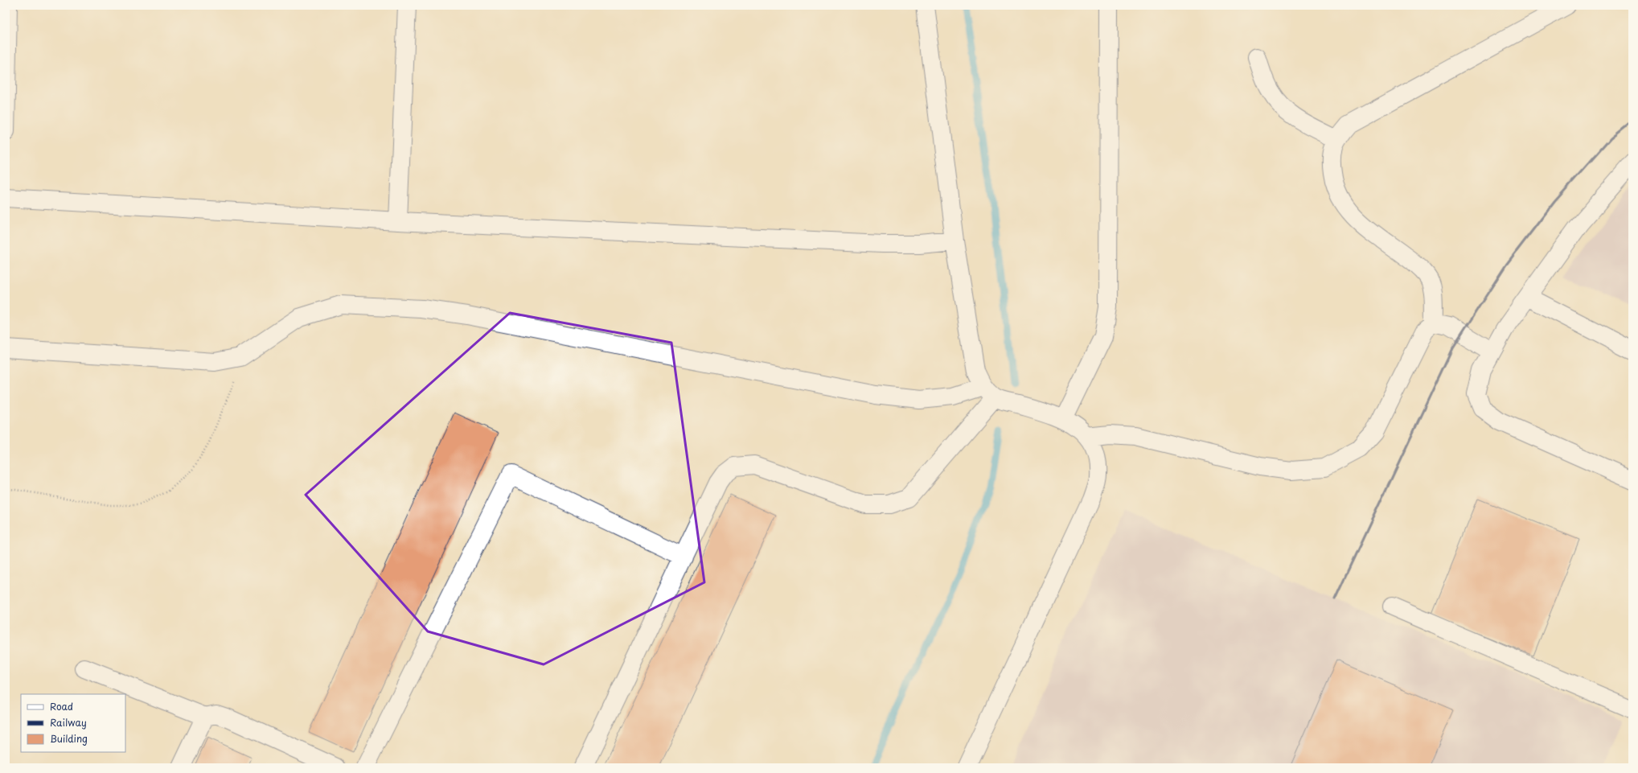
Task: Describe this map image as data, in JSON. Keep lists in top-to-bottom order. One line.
{"legend":["Road","Railway","Building"]}
